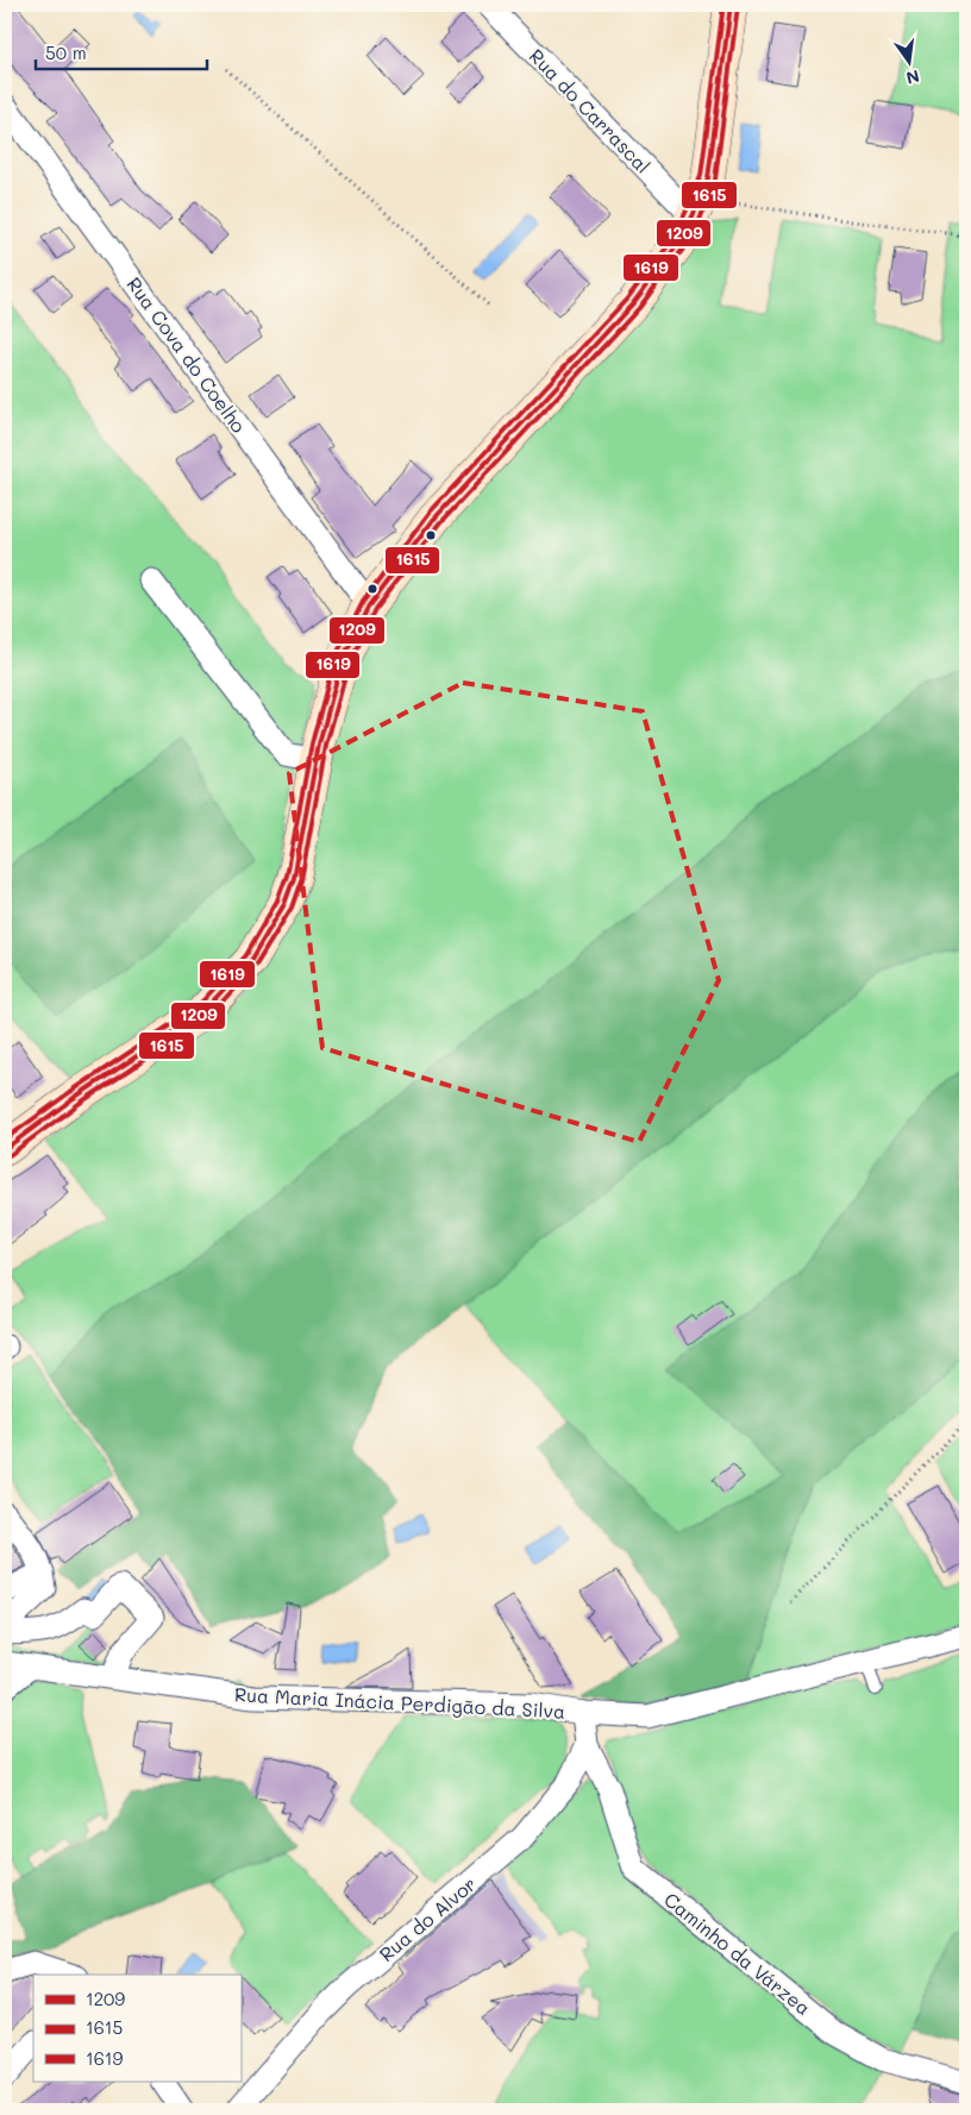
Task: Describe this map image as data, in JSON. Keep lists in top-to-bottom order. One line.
{"streets":{"street":["Rua do Carrascal","Rua Cova do Coelho","Rua Maria Inácia Perdigão da Silva","Rua do Alvor","Caminho da Várzea"]},"crossings":[["Rua do Alvor","Caminho da Várzea"]],"lines":["transit line 1209","transit line 1619","transit line 1615"],"legend":["1209","1615","1619"],"scale_bar":"50 m","north":"bottom"}
